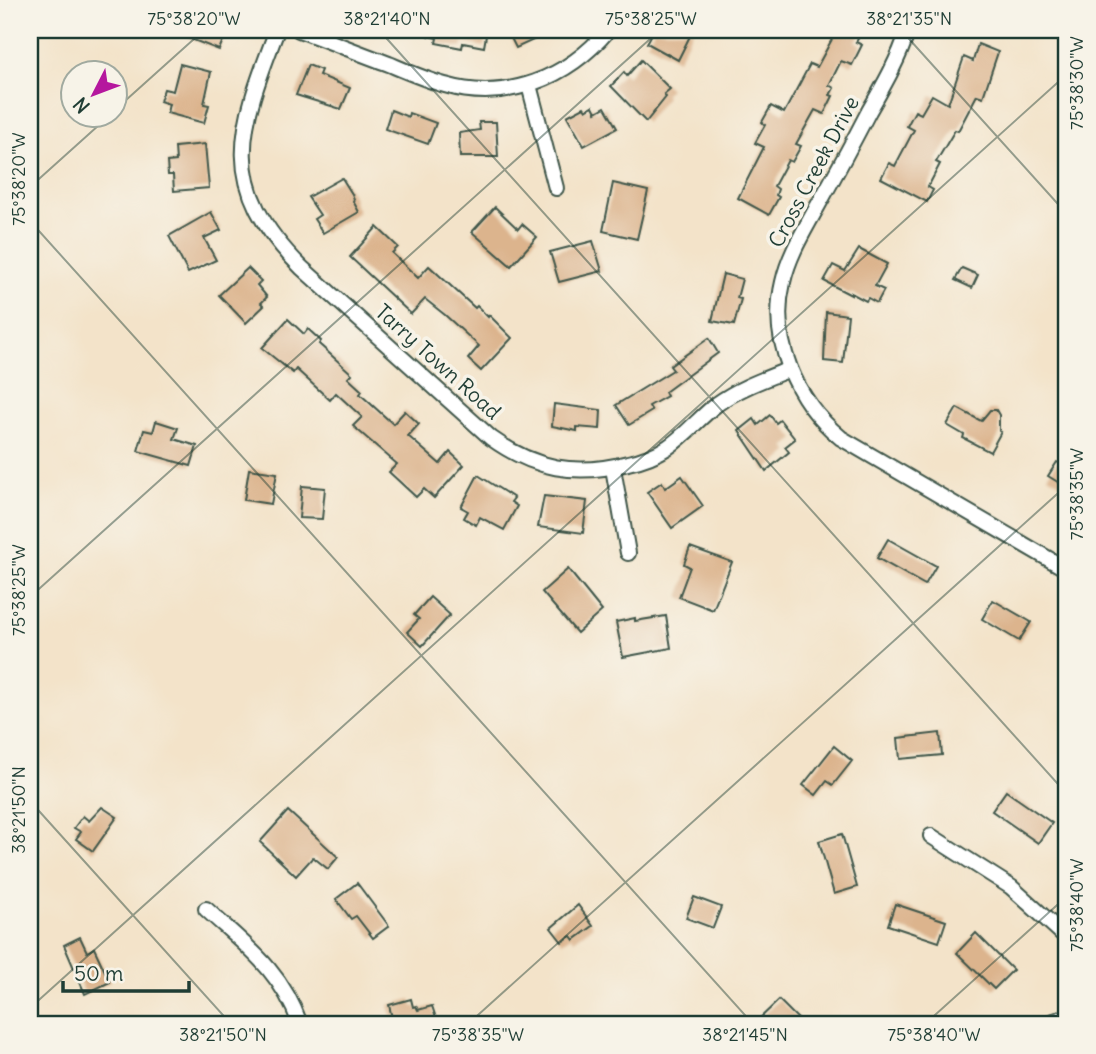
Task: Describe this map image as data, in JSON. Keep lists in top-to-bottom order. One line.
{"streets":{"street":["Cross Creek Drive","Tarry Town Road"]},"crossings":[["Cross Creek Drive","Tarry Town Road"]],"scale_bar":"50 m","north":"bottom left","coordinates":["75°38'20\"W","38°21'40\"N","75°38'25\"W","38°21'35\"N","75°38'30\"W","75°38'35\"W","38°21'50\"N","75°38'40\"W","38°21'45\"N"]}
